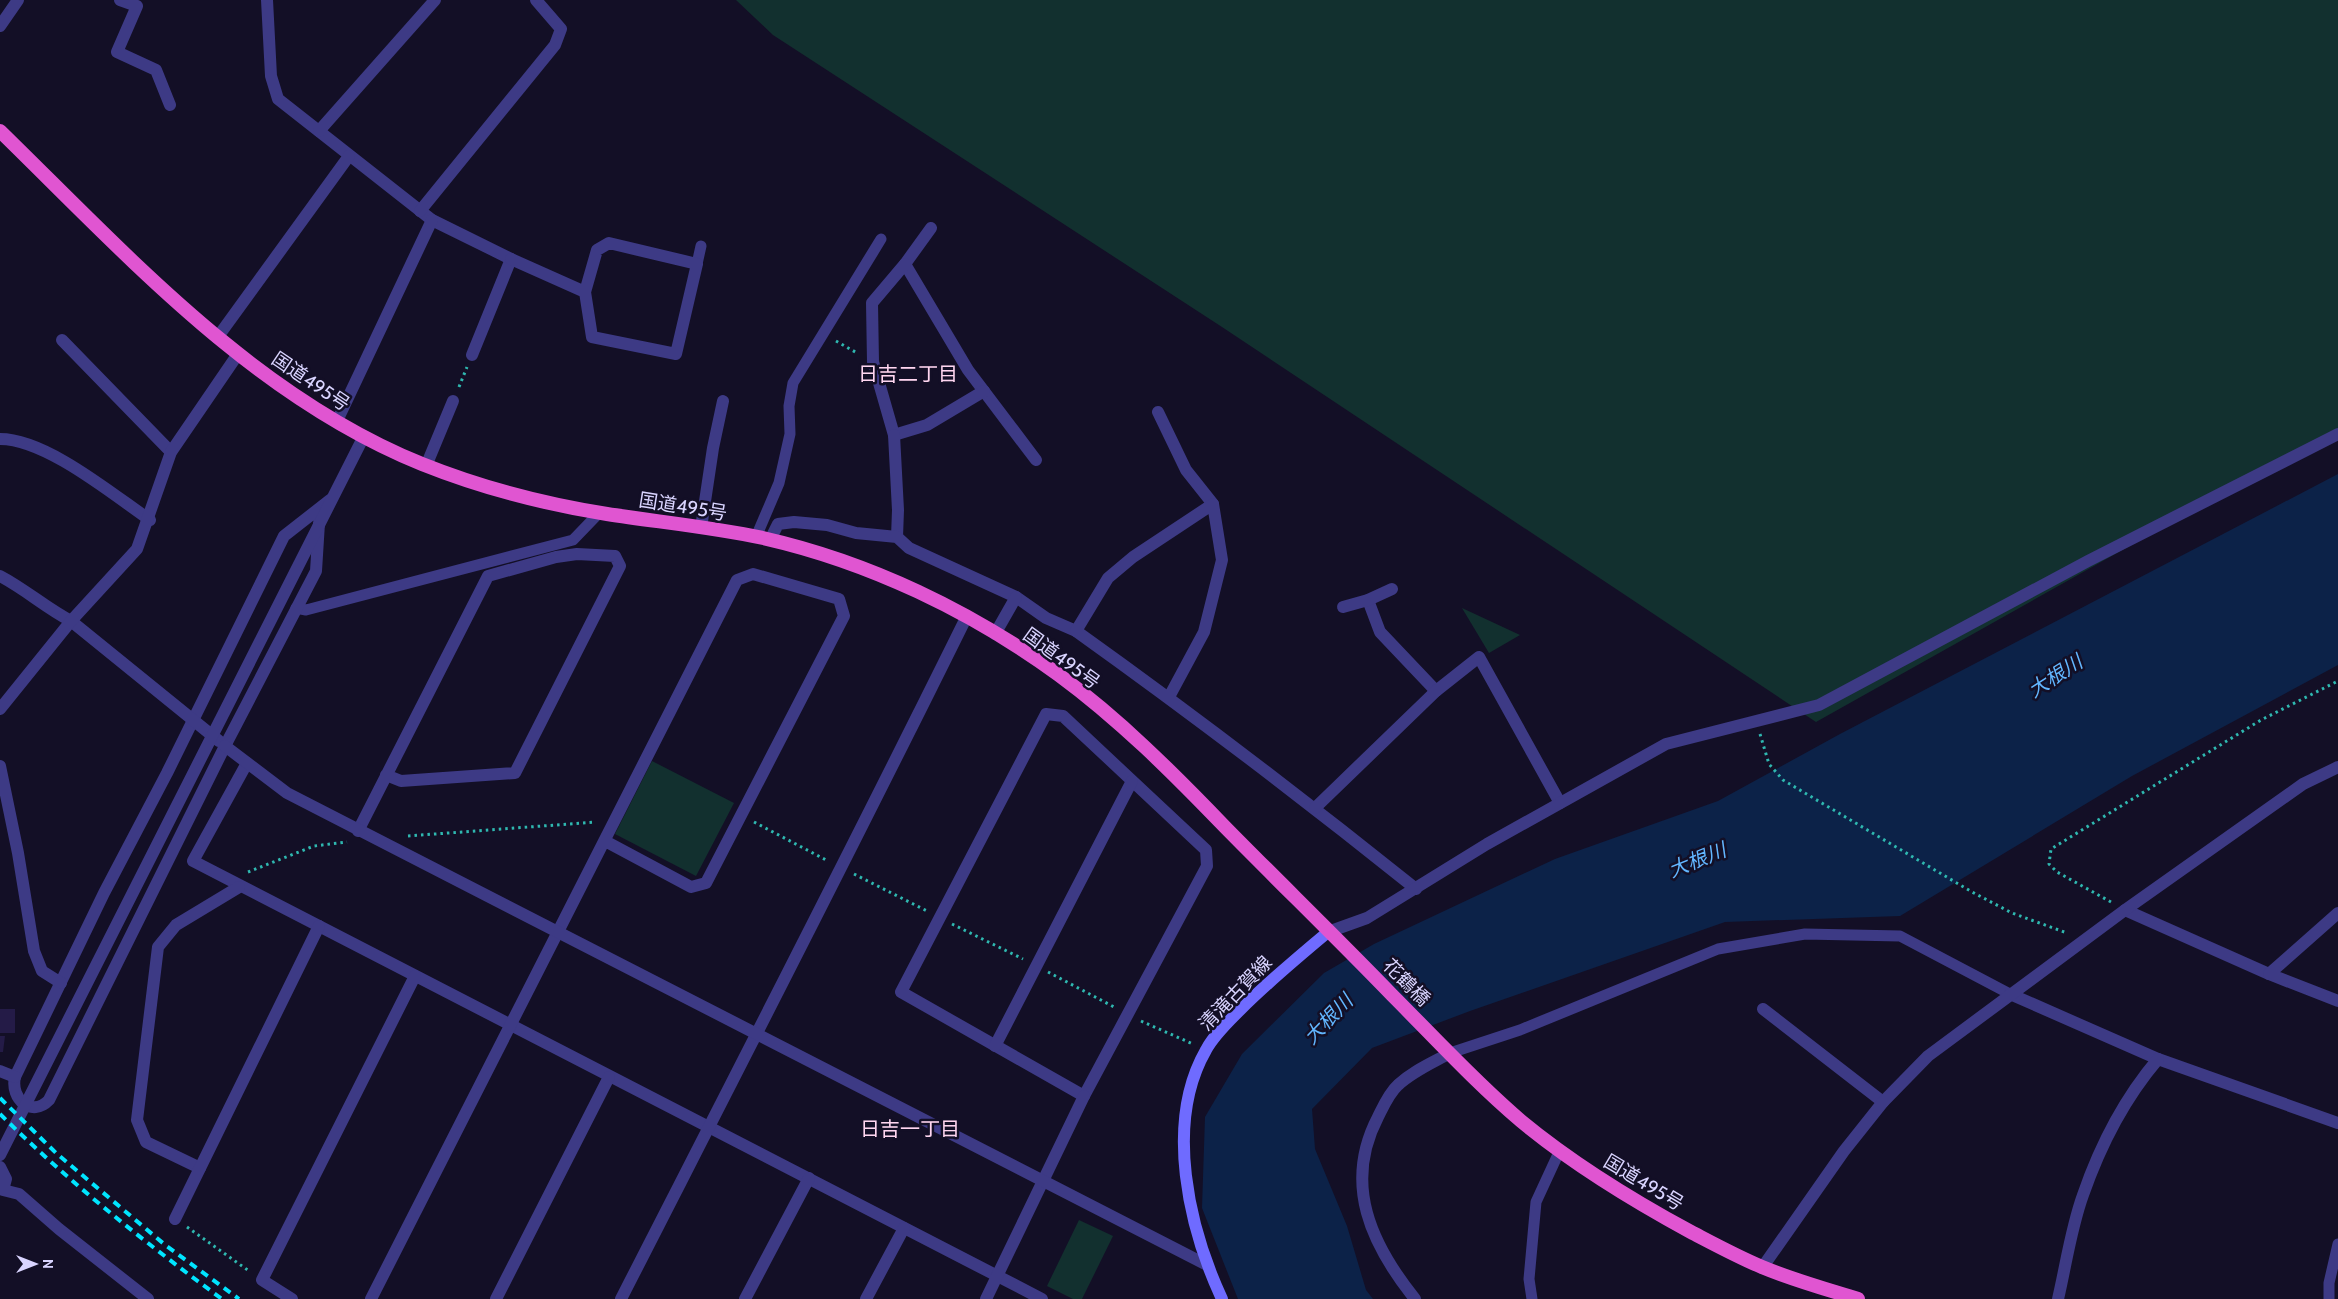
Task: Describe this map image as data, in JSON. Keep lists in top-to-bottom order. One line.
{"streets":{"highway":["国道495号","花鶴橋"],"main road":["清滝古賀線"]},"crossings":[["国道495号","花鶴橋"],["国道495号","清滝古賀線"]],"districts":["日吉二丁目","日吉一丁目"],"water":["大根川"],"north":"right"}
